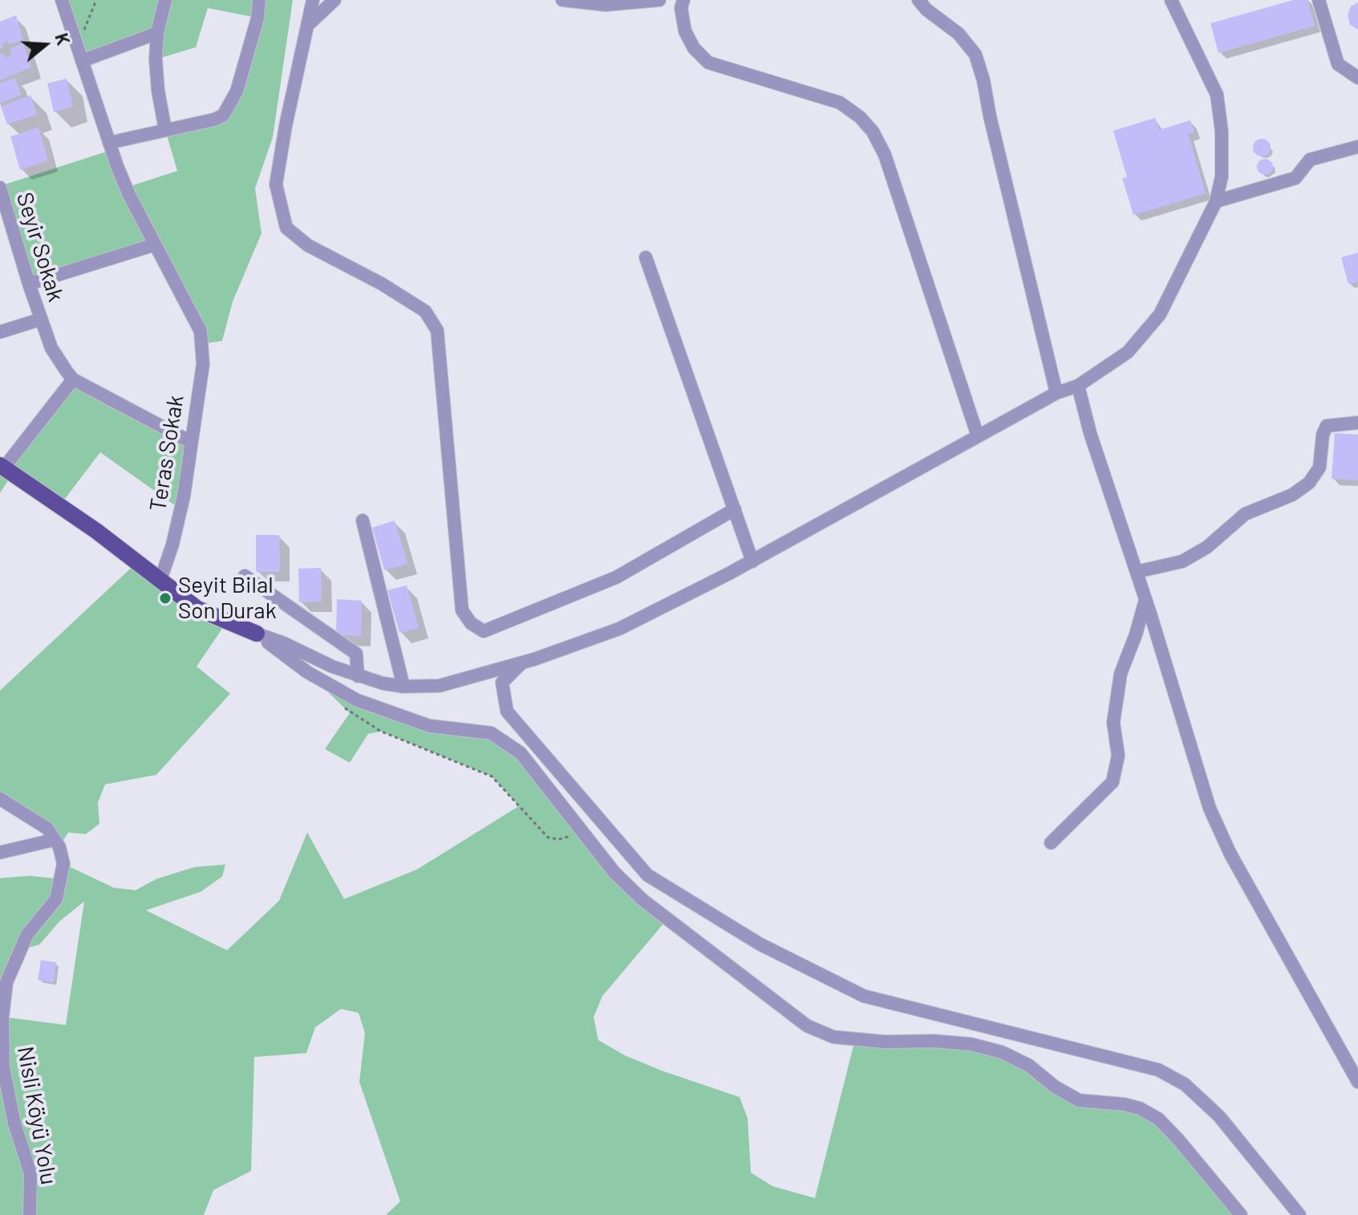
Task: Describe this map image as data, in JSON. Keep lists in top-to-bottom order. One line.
{"streets":{"street":["Seyir Sokak","Teras Sokak","Nisli Köyü Yolu"]},"places":["Seyit Bilal Son Durak"],"north":"right"}
